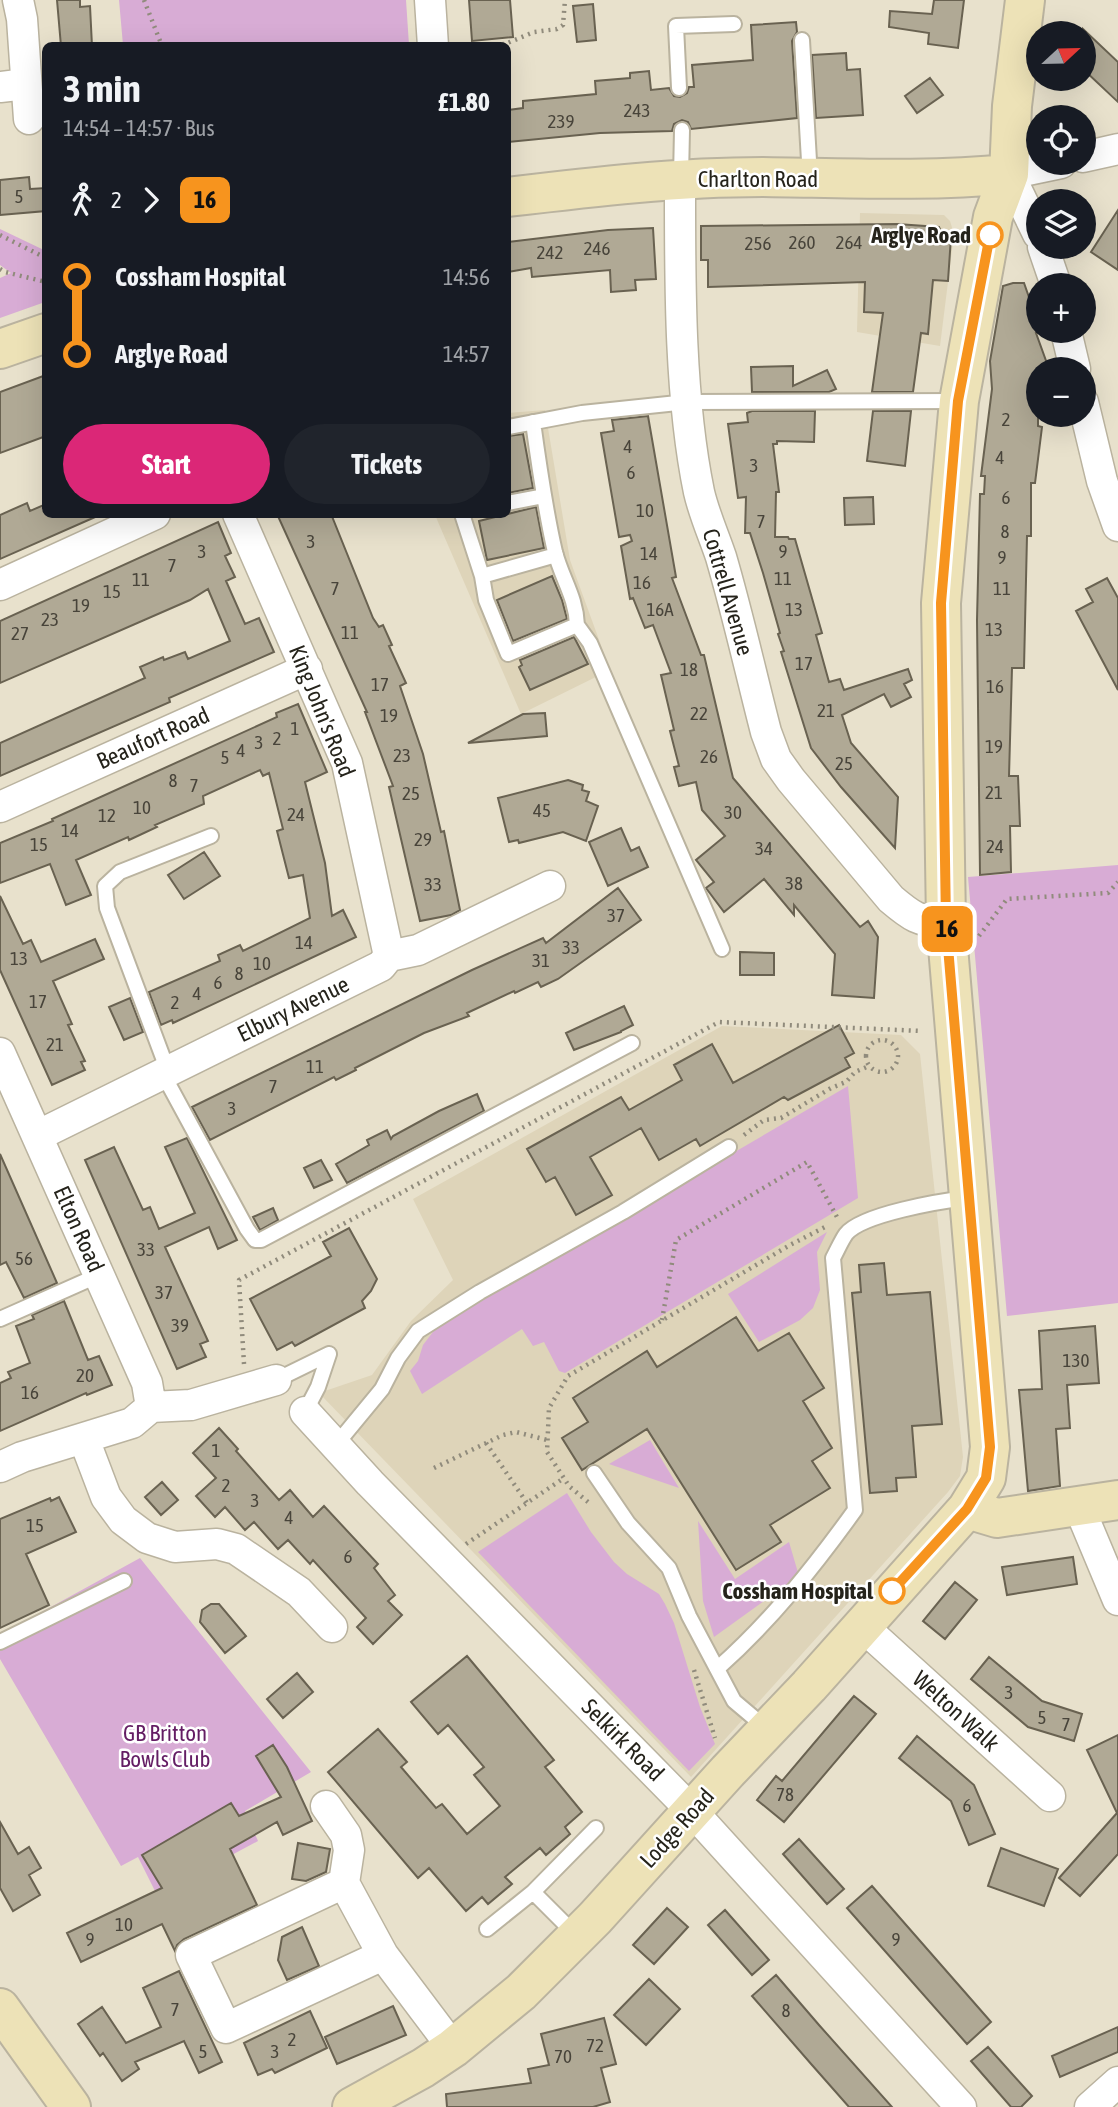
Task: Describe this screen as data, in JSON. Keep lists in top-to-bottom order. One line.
{"streets":{"main road":["Charlton Road","Lodge Road"],"street":["Cottrell Avenue","King John's Road","Beaufort Road","Elbury Avenue","Elton Road","Welton Walk","Selkirk Road"]},"crossings":[["Charlton Road","Cottrell Avenue"],["Charlton Road","Lodge Road"],["Cottrell Avenue","Lodge Road"],["King John's Road","Beaufort Road"],["King John's Road","Elbury Avenue"],["Elbury Avenue","Elton Road"],["Welton Walk","Lodge Road"],["Selkirk Road","Lodge Road"]],"parks":["GB Britton Bowls Club"],"places":["Arglye Road","Cossham Hospital"],"lines":["bus line 16"],"house_numbers":["243","239","5","260","264","256","246","242","2","4","4","3","6","6","10","7","8","3","3","9","14","9","7","11","11","16","7","11","15","19","16A","13","23","13","11","27","17","18","17","16","21","22","19","1","2","3","19","4","23","26","5","25","8","7","21","25","10","45","30","24","12","14","29","15","24","34","38","33","37","14","33","13","31","10","8","6","4","17","2","21","11","7","3","33","56","37","39","130","20","16","1","2","3","4","15","6","3","5","7","78","6","10","9","9","7","8","2","72","5","3","70"],"north":"right","page":{"on_map":"16","map_buttons":["+","−"],"heading":["3 min","14:54 – 14:57 · Bus","£1.80"],"legs":["2","16"],"list":[{"name":"Cossham Hospital","value":"14:56"},{"name":"Arglye Road","value":"14:57"}],"buttons":["Start","Tickets"]}}
